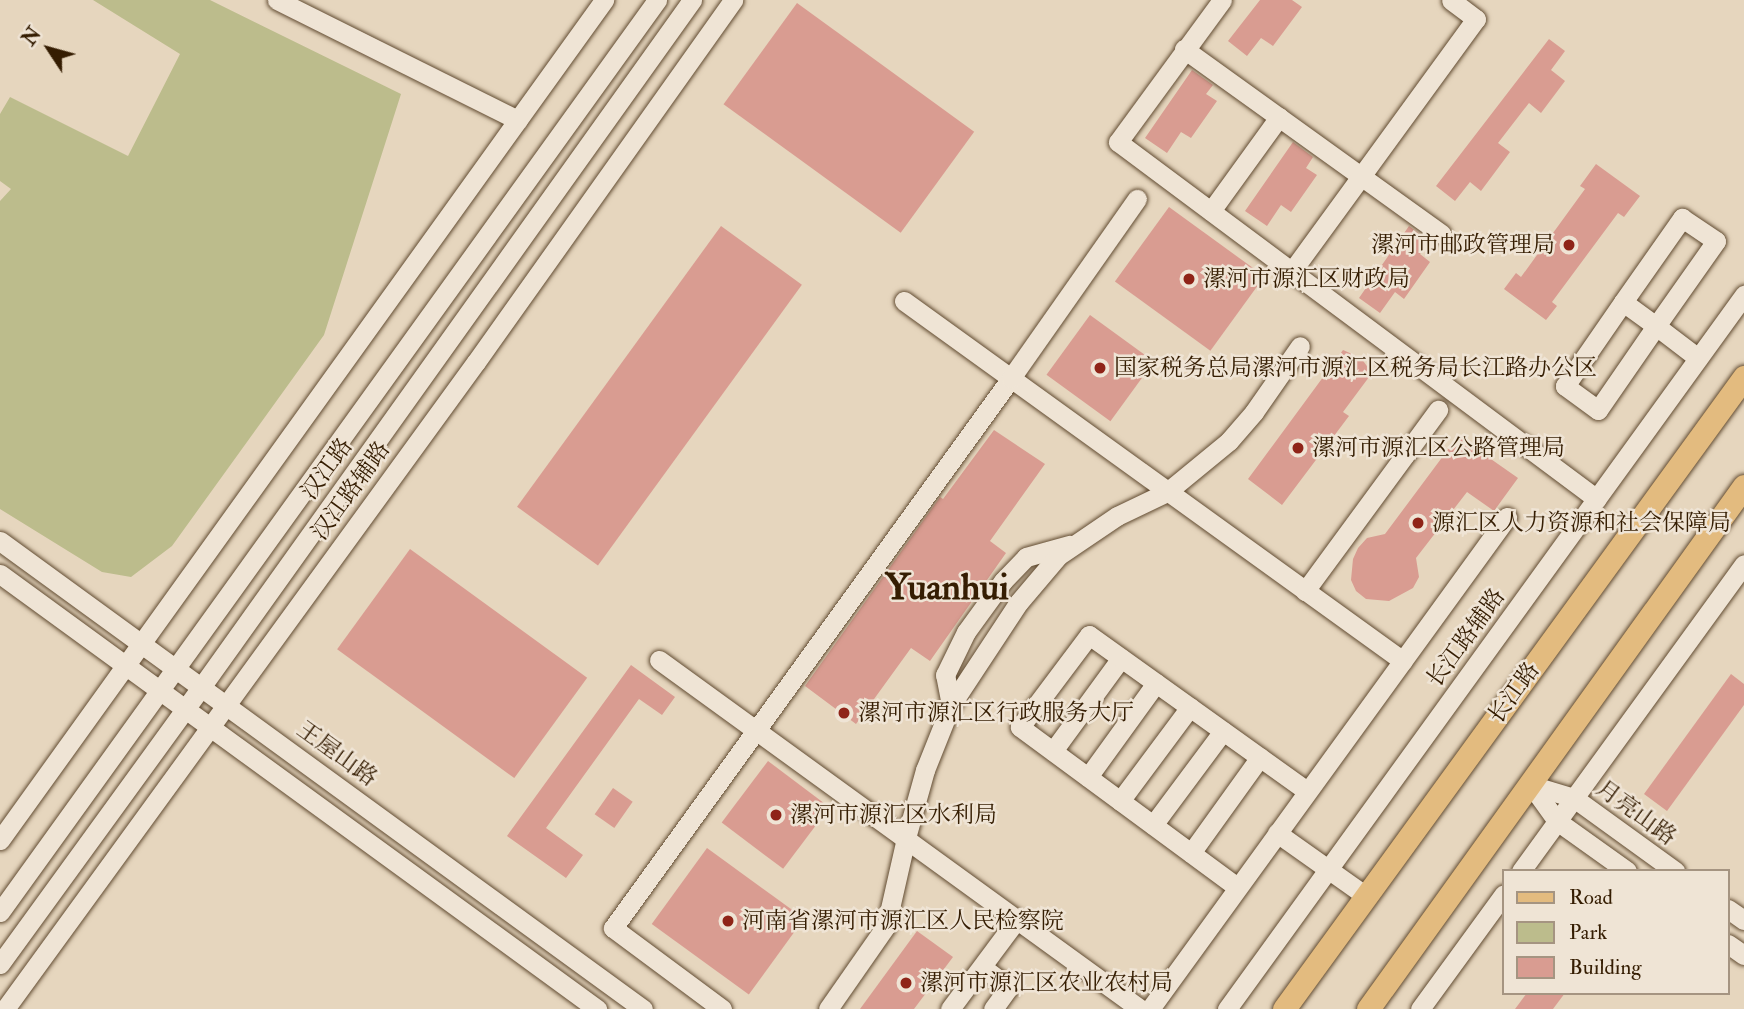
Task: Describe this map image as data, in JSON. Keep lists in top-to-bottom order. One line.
{"streets":{"main road":["长江路"],"street":["汉江路","汉江路辅路","长江路辅路","王屋山路","月亮山路"]},"crossings":[["汉江路","王屋山路"],["汉江路辅路","王屋山路"]],"districts":["Yuanhui"],"places":["漯河市邮政管理局","漯河市源汇区财政局","国家税务总局漯河市源汇区税务局长江路办公区","漯河市源汇区公路管理局","源汇区人力资源和社会保障局","漯河市源汇区行政服务大厅","漯河市源汇区水利局","河南省漯河市源汇区人民检察院","漯河市源汇区农业农村局"],"legend":["Road","Park","Building"],"north":"top left"}
